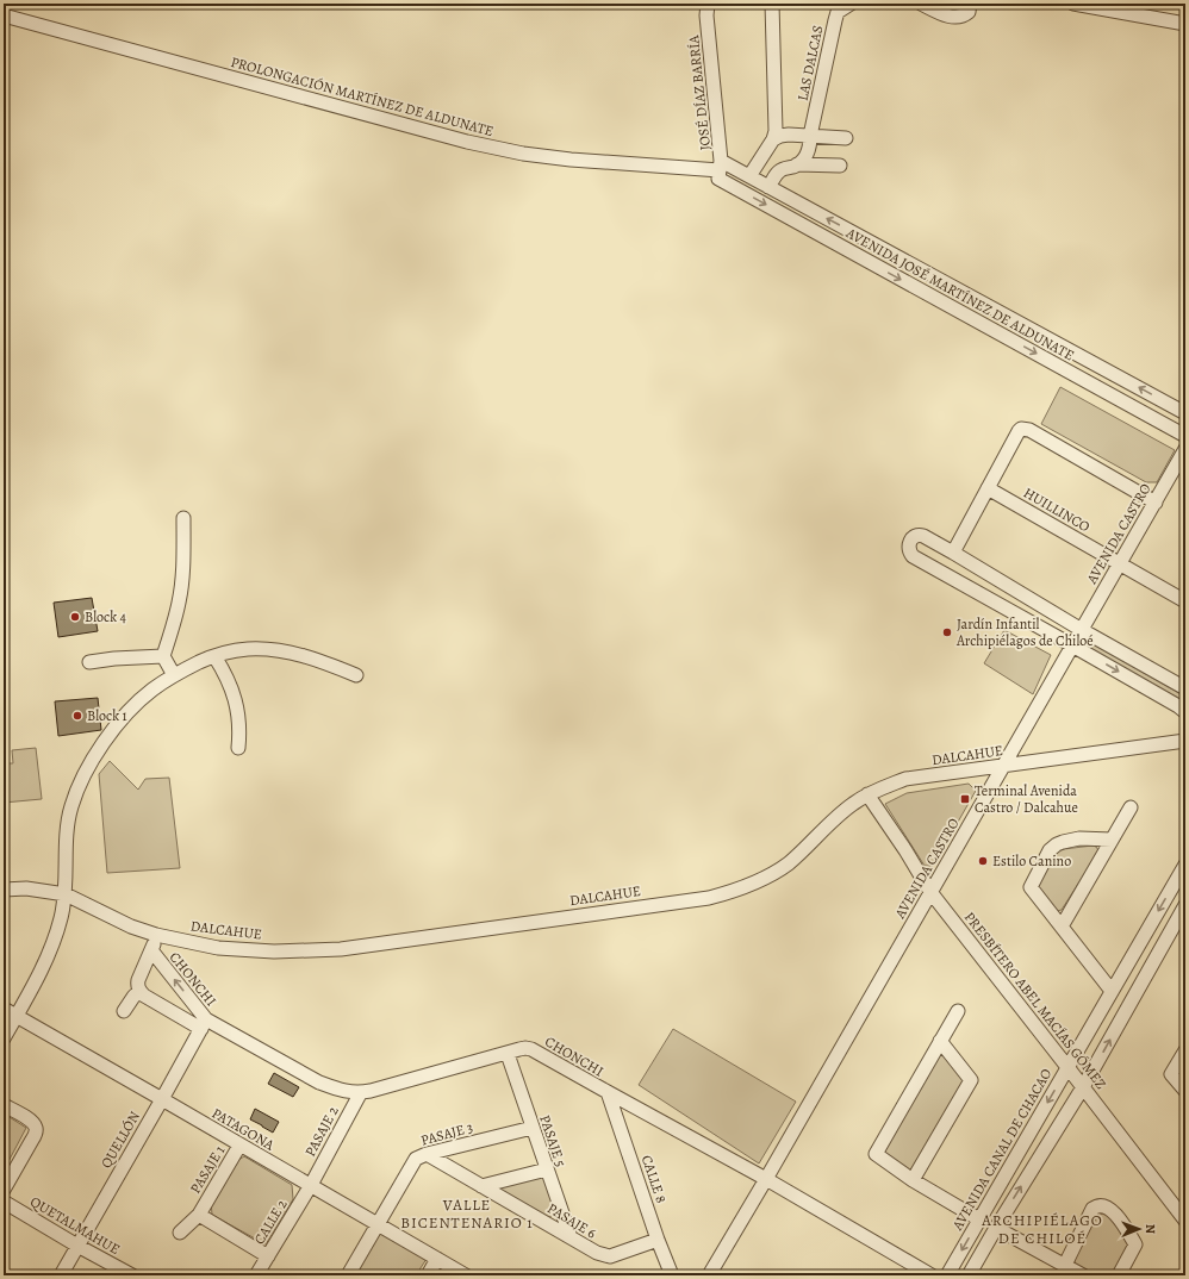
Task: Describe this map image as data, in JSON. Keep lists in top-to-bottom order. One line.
{"streets":{"street":["LAS DALCAS","JOSÉ DÍAZ BARRÍA","PROLONGACIÓN MARTÍNEZ DE ALDUNATE","AVENIDA JOSÉ MARTÍNEZ DE ALDUNATE","HUILLINCO","AVENIDA CASTRO","DALCAHUE","CHONCHI","PRESBÍTERO ABEL MACÍAS GÓMEZ","PATAGONA","PASAJE 2","PASAJE 3","QUELLÓN","PASAJE 5","AVENIDA CANAL DE CHACAO","PASAJE 1","CALLE 8","PASAJE 6","CALLE 2","QUETALMAHUE"]},"crossings":[["JOSÉ DÍAZ BARRÍA","PROLONGACIÓN MARTÍNEZ DE ALDUNATE"],["JOSÉ DÍAZ BARRÍA","AVENIDA JOSÉ MARTÍNEZ DE ALDUNATE"],["PROLONGACIÓN MARTÍNEZ DE ALDUNATE","AVENIDA JOSÉ MARTÍNEZ DE ALDUNATE"],["HUILLINCO","AVENIDA CASTRO"],["AVENIDA CASTRO","DALCAHUE"],["AVENIDA CASTRO","CHONCHI"],["AVENIDA CASTRO","PRESBÍTERO ABEL MACÍAS GÓMEZ"],["DALCAHUE","PRESBÍTERO ABEL MACÍAS GÓMEZ"],["CHONCHI","PASAJE 2"],["CHONCHI","QUELLÓN"],["CHONCHI","PASAJE 5"],["CHONCHI","CALLE 8"],["PRESBÍTERO ABEL MACÍAS GÓMEZ","AVENIDA CANAL DE CHACAO"],["PATAGONA","PASAJE 2"],["PATAGONA","PASAJE 3"],["PATAGONA","QUELLÓN"],["PATAGONA","PASAJE 1"],["PATAGONA","CALLE 2"],["PASAJE 2","CALLE 2"],["PASAJE 3","PASAJE 5"],["PASAJE 3","PASAJE 6"],["QUELLÓN","QUETALMAHUE"],["PASAJE 5","PASAJE 6"],["PASAJE 1","CALLE 2"],["CALLE 8","PASAJE 6"]],"districts":["VALLE BICENTENARIO 1","ARCHIPIÉLAGO DE CHILOÉ"],"places":{"other":["Block 4","Jardín Infantil Archipiélagos de Chiloé","Block 1","Estilo Canino"],"transit":["Terminal Avenida Castro / Dalcahue"]},"north":"right"}
